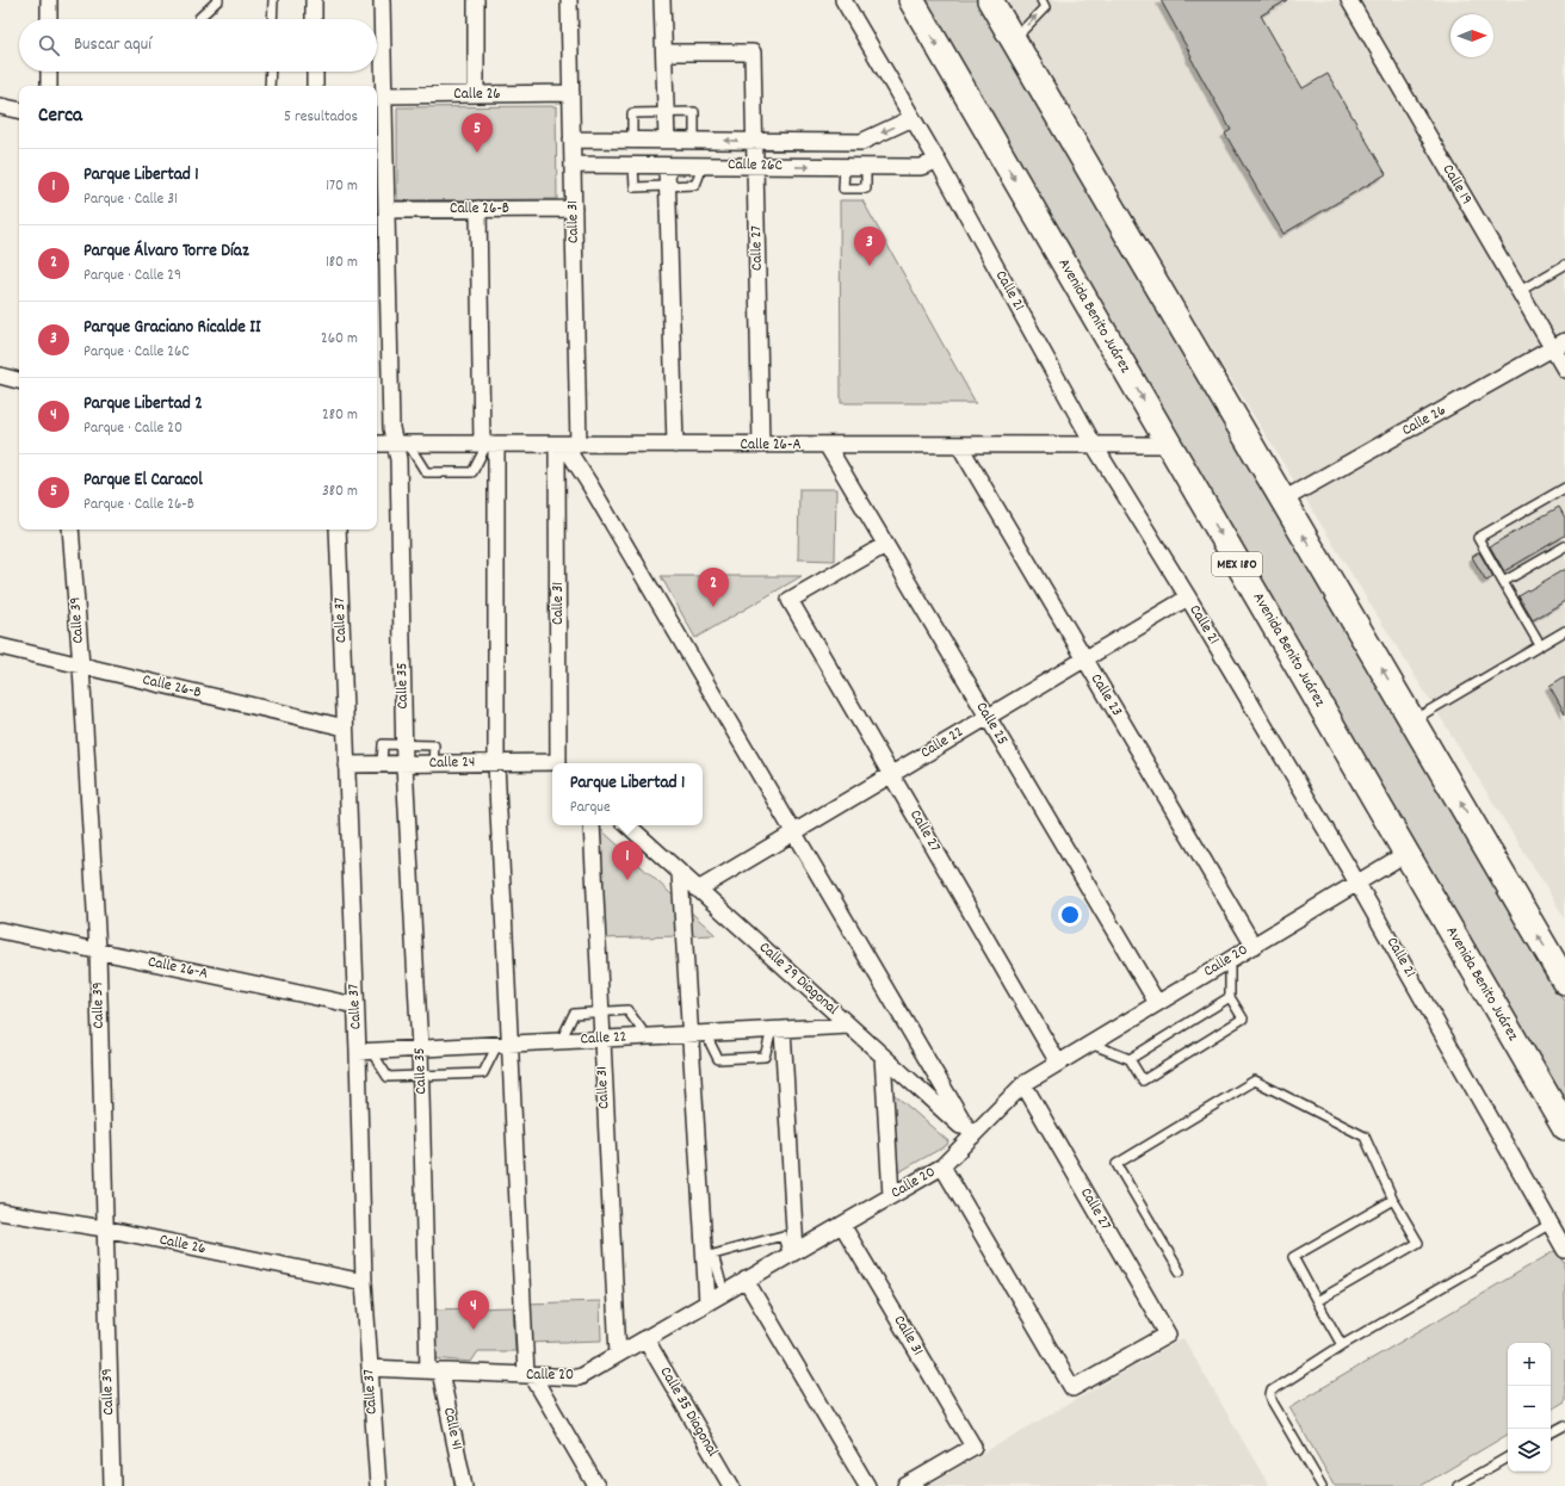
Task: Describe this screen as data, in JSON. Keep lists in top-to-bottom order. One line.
{"streets":{"main road":["Avenida Benito Juárez","MEX 180"],"street":["Calle 26","Calle 26C","Calle 19","Calle 26-B","Calle 31","Calle 27","Calle 21","Calle 26-A","Calle 39","Calle 37","Calle 35","Calle 23","Calle 25","Calle 22","Calle 24","Calle 20","Calle 29 Diagonal","Calle 35 Diagonal","Calle 41"]},"crossings":[["Calle 26","Calle 19"],["Calle 26","Calle 31"],["Calle 26","Calle 39"],["Calle 26","Calle 37"],["Calle 26","Calle 35"],["Calle 26C","Calle 31"],["Calle 26C","Calle 27"],["Calle 26C","Calle 21"],["Calle 26-B","Calle 31"],["Calle 26-B","Calle 39"],["Calle 26-B","Calle 37"],["Calle 26-B","Calle 35"],["Calle 31","Calle 26-A"],["Calle 31","Calle 22"],["Calle 31","Calle 20"],["Calle 27","Calle 26-A"],["Calle 27","Calle 25"],["Calle 27","Calle 22"],["Calle 27","Calle 20"],["Calle 21","Calle 26-A"],["Calle 21","Calle 22"],["Calle 21","Calle 20"],["Avenida Benito Juárez","Calle 26-A"],["Avenida Benito Juárez","Calle 20"],["Calle 26-A","Calle 39"],["Calle 26-A","Calle 37"],["Calle 26-A","Calle 35"],["Calle 26-A","Calle 23"],["Calle 26-A","Calle 25"],["Calle 37","Calle 22"],["Calle 37","Calle 24"],["Calle 37","Calle 20"],["Calle 35","Calle 22"],["Calle 35","Calle 24"],["Calle 35","Calle 20"],["Calle 35","Calle 41"],["Calle 23","Calle 22"],["Calle 23","Calle 20"],["Calle 25","Calle 22"],["Calle 25","Calle 20"],["Calle 22","Calle 29 Diagonal"],["Calle 20","Calle 29 Diagonal"],["Calle 20","Calle 35 Diagonal"],["Calle 20","Calle 41"]],"north":"right","page":{"search":"Buscar aquí","heading":["Cerca","5 resultados"],"pins":["5","3","2","1","4"],"list":[{"mark":"1","name":"Parque Libertad 1","note":"Parque · Calle 31","value":"170 m"},{"mark":"2","name":"Parque Álvaro Torre Díaz","note":"Parque · Calle 29","value":"180 m"},{"mark":"3","name":"Parque Graciano Ricalde II","note":"Parque · Calle 26C","value":"260 m"},{"mark":"4","name":"Parque Libertad 2","note":"Parque · Calle 20","value":"280 m"},{"mark":"5","name":"Parque El Caracol","note":"Parque · Calle 26-B","value":"380 m"}],"popup":["Parque Libertad 1","Parque"],"map_buttons":["+","−"]}}
